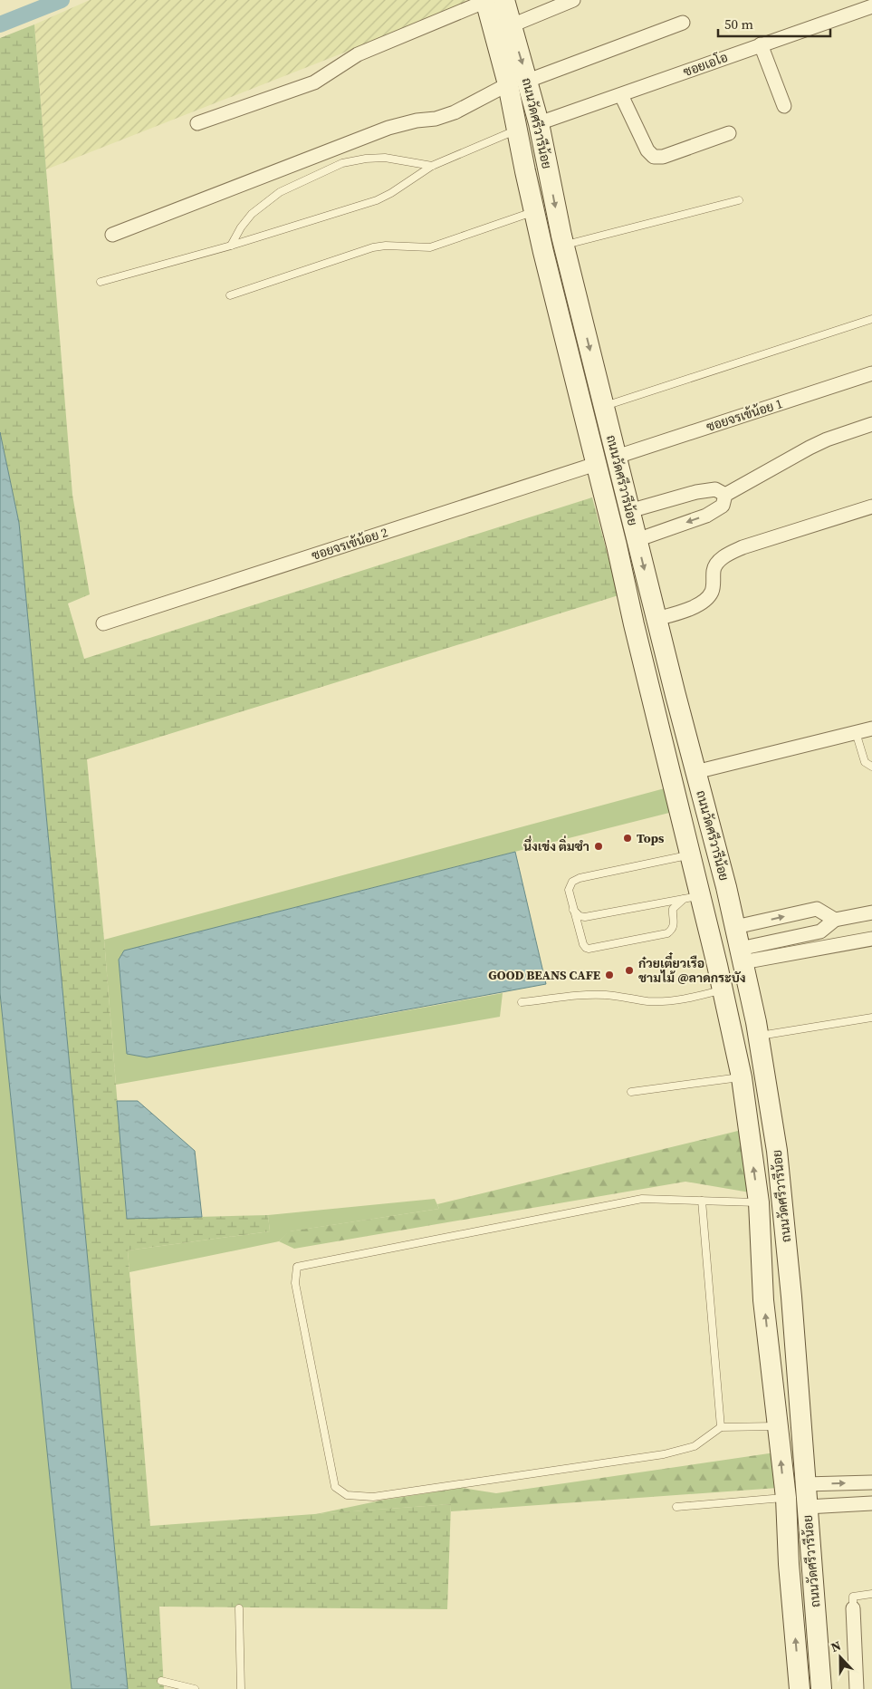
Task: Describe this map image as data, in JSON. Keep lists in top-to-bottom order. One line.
{"streets":{"main road":["ถนนวัดศรีวารีน้อย"],"street":["ซอยเอโอ","ซอยจรเข้น้อย 1","ซอยจรเข้น้อย 2"]},"crossings":[["ซอยเอโอ","ถนนวัดศรีวารีน้อย"],["ถนนวัดศรีวารีน้อย","ซอยจรเข้น้อย 1"],["ถนนวัดศรีวารีน้อย","ซอยจรเข้น้อย 2"]],"places":["Tops","นึ่งเข่ง ติ่มซำ","ก๋วยเตี๋ยวเรือ ชามไม้ @ลาดกระบัง","GOOD BEANS CAFE"],"scale_bar":"50 m","north":"top"}
